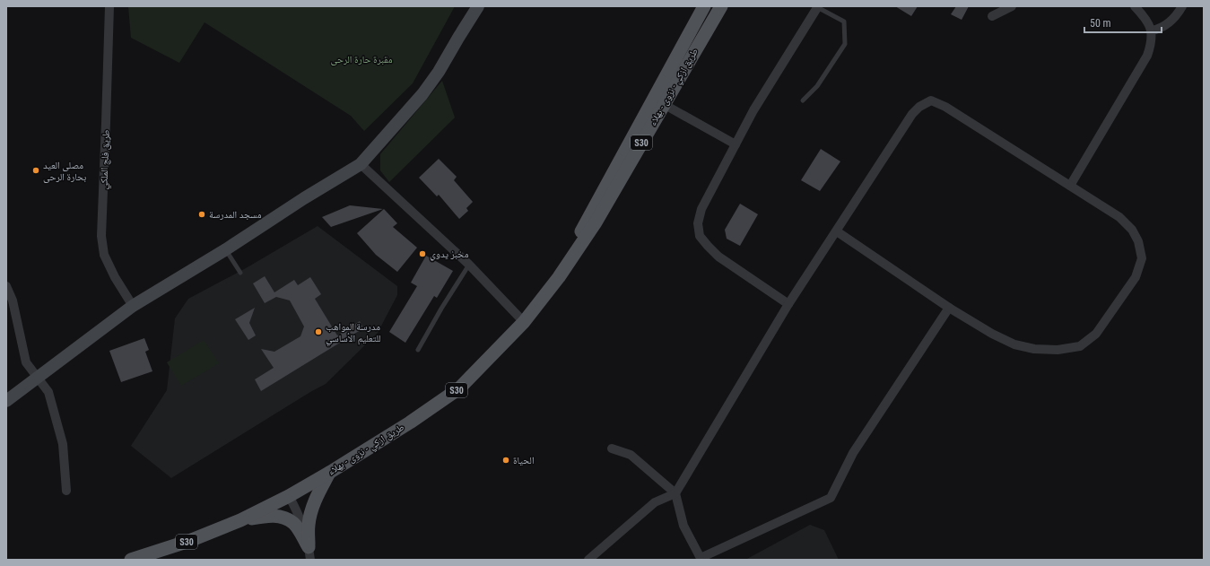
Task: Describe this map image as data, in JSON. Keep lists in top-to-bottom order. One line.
{"streets":{"main road":["طريق ازكي - نزوى - بهلاء","S30"],"street":["طريق فلج الملكي"]},"parks":["مقبرة حارة الرحى"],"places":["مصلى العيد بحارة الرحى","مسجد المدرسة","مخبز يدوي","مدرسة المواهب للتعليم الأساسي","الحياة"],"scale_bar":"50 m"}
